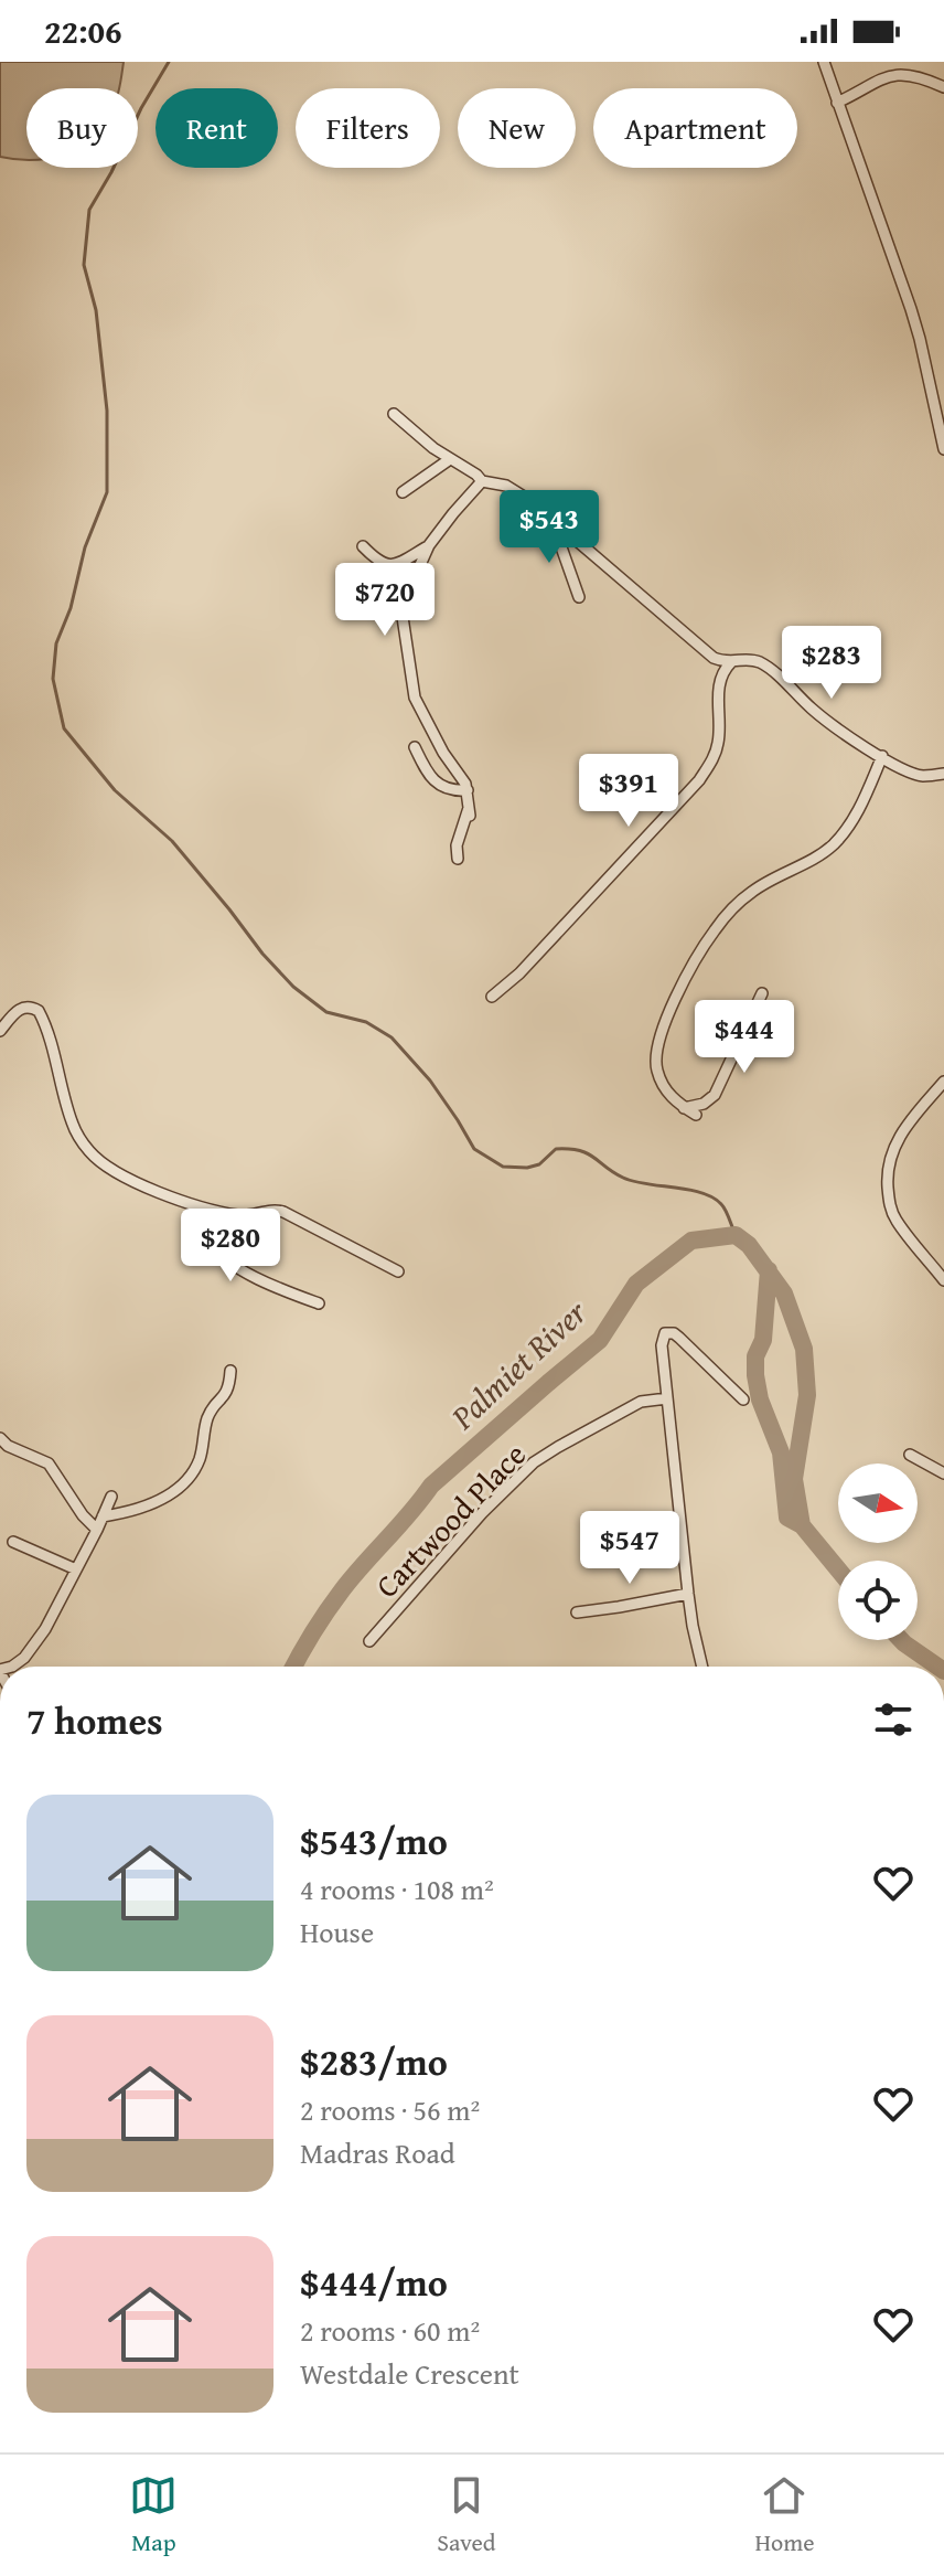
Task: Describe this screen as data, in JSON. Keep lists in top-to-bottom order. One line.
{"streets":{"street":["Cartwood Place"]},"water":["Palmiet River"],"north":"right","page":{"status":"22:06","chip":["Buy","Rent","Filters","New","Apartment"],"price":["$543","$720","$283","$391","$444","$280","$547"],"heading":"7 homes","list":[{"name":"$543/mo","note":"4 rooms · 108 m² · House"},{"name":"$283/mo","note":"2 rooms · 56 m² · Madras Road"},{"name":"$444/mo","note":"2 rooms · 60 m² · Westdale Crescent"}],"tabs":["Map","Saved","Home"]}}
